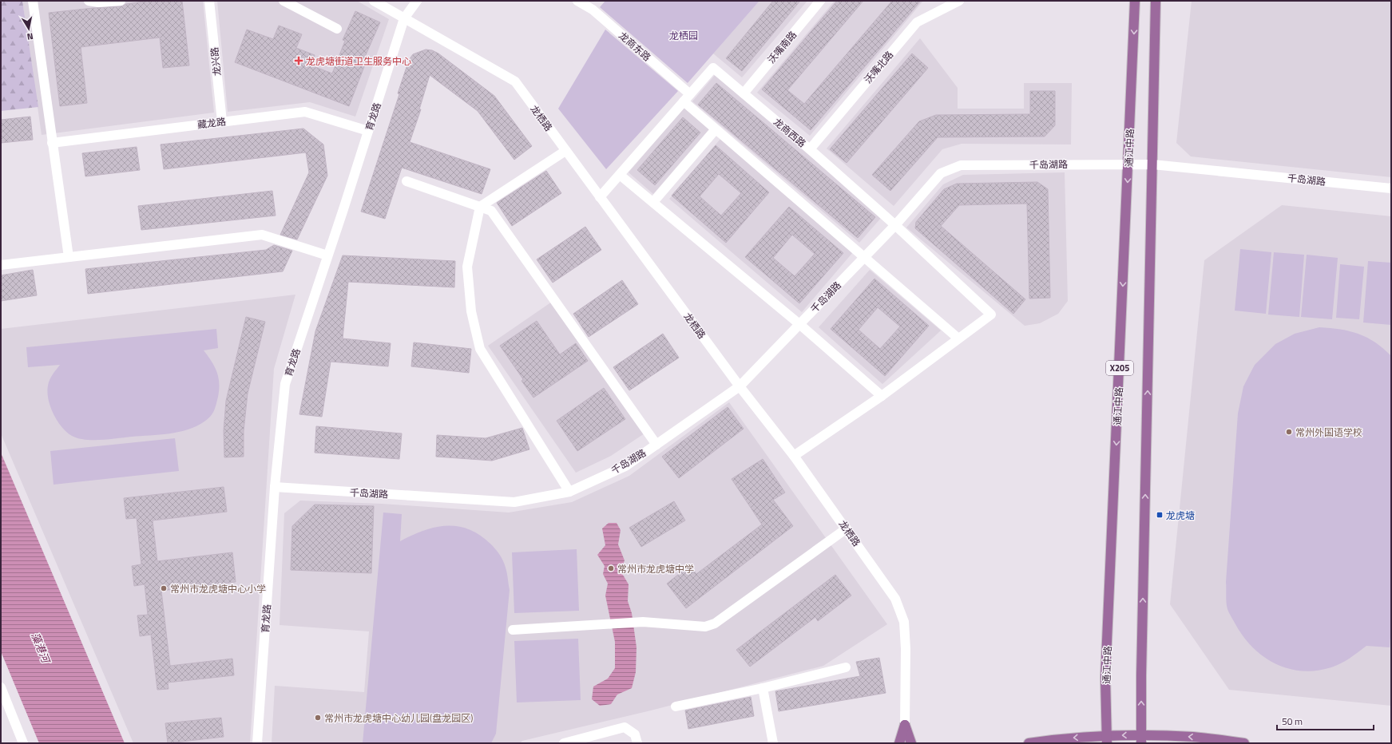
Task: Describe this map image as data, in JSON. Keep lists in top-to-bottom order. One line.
{"streets":{"main road":["通江中路","X205"],"street":["龙商东路","沃嘴南路","龙兴路","沃嘴北路","育龙路","龙栖路","藏龙路","龙商西路","千岛湖路"]},"crossings":[["龙商东路","龙商西路"],["沃嘴南路","龙商西路"],["龙兴路","藏龙路"],["沃嘴北路","龙商西路"],["育龙路","龙栖路"],["育龙路","藏龙路"],["育龙路","千岛湖路"],["龙栖路","龙商西路"],["龙栖路","千岛湖路"],["龙商西路","千岛湖路"],["通江中路","千岛湖路"]],"water":["藻港河"],"parks":["龙栖园"],"places":{"health":["龙虎塘街道卫生服务中心"],"other":["常州外国语学校","常州市龙虎塘中学","常州市龙虎塘中心小学","常州市龙虎塘中心幼儿园(盘龙园区)"],"transit":["龙虎塘"]},"scale_bar":"50 m","north":"bottom"}
